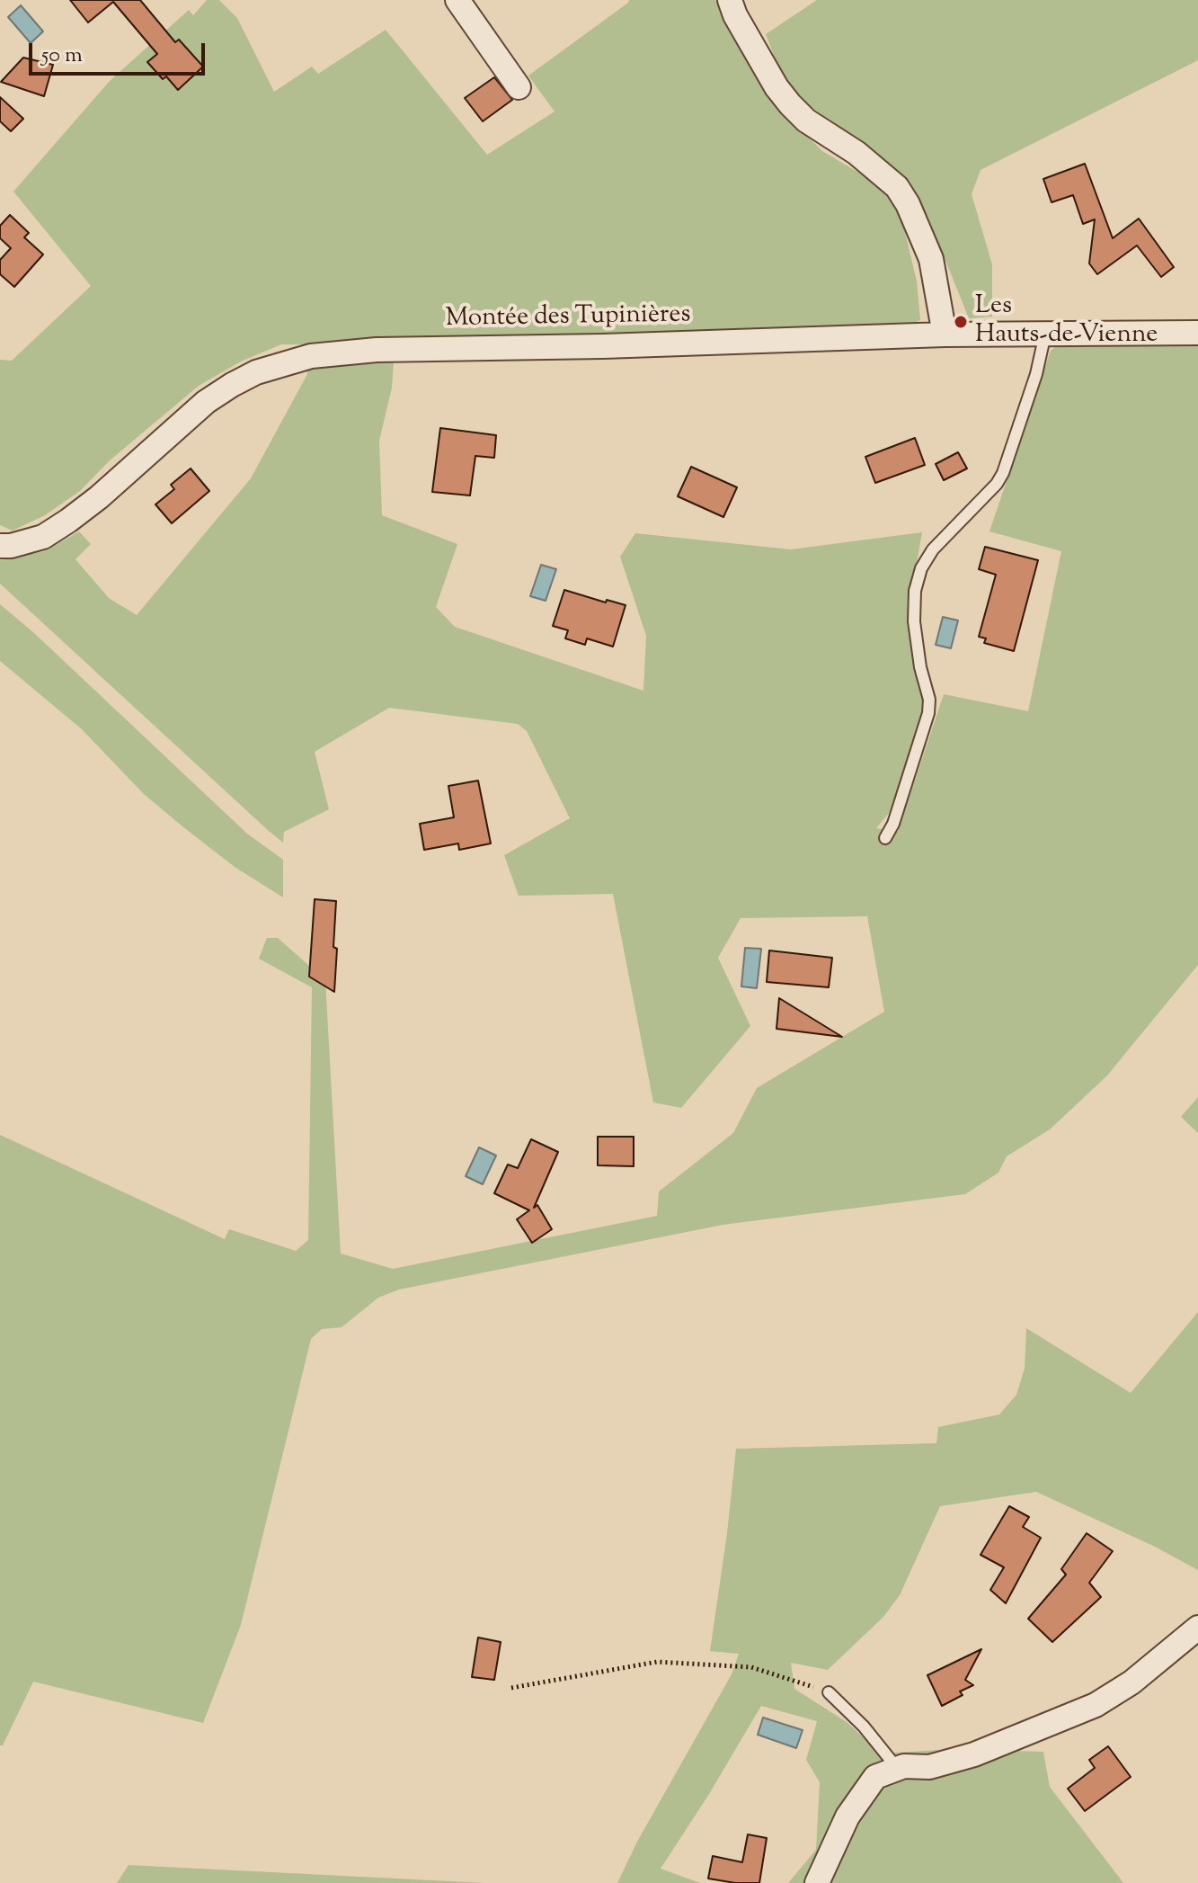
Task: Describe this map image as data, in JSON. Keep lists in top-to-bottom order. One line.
{"streets":{"street":["Montée des Tupinières"]},"places":["Les Hauts-de-Vienne"],"scale_bar":"50 m"}
